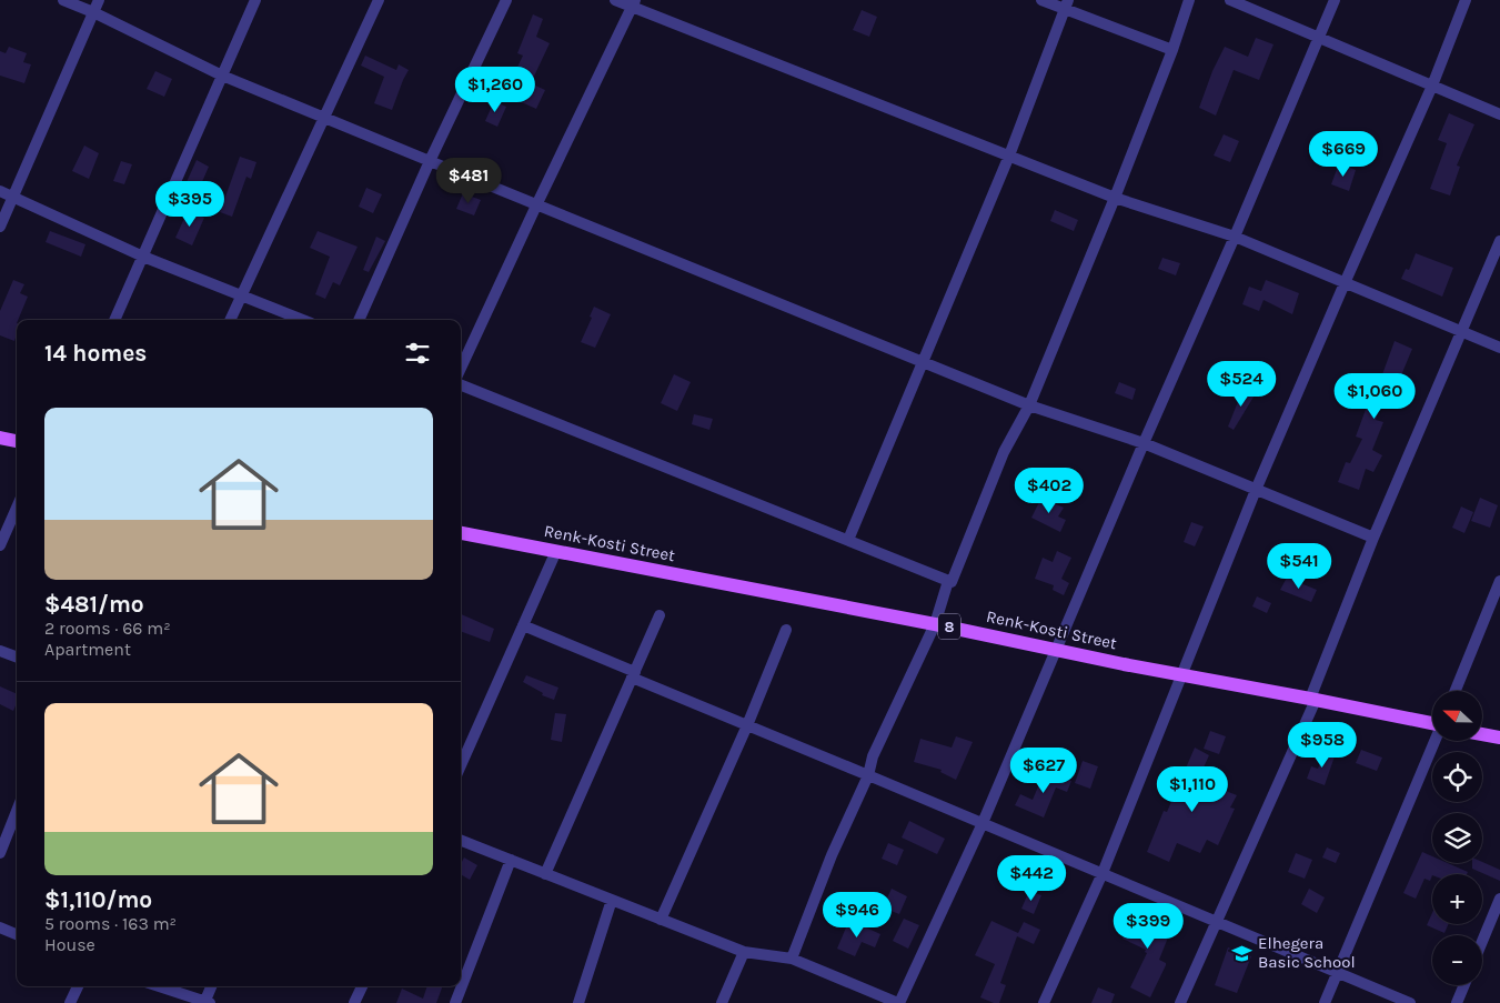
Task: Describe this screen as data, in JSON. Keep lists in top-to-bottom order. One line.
{"streets":{"main road":["Renk-Kosti Street","8"]},"places":{"school or university":["Elhegera Basic School"]},"north":"left","page":{"price":["$1,260","$669","$481","$395","$524","$1,060","$402","$541","$958","$627","$1,110","$442","$946","$399"],"heading":"14 homes","list":[{"name":"$481/mo","note":"2 rooms · 66 m² · Apartment"},{"name":"$1,110/mo","note":"5 rooms · 163 m² · House"}],"map_buttons":["+","−"]}}
